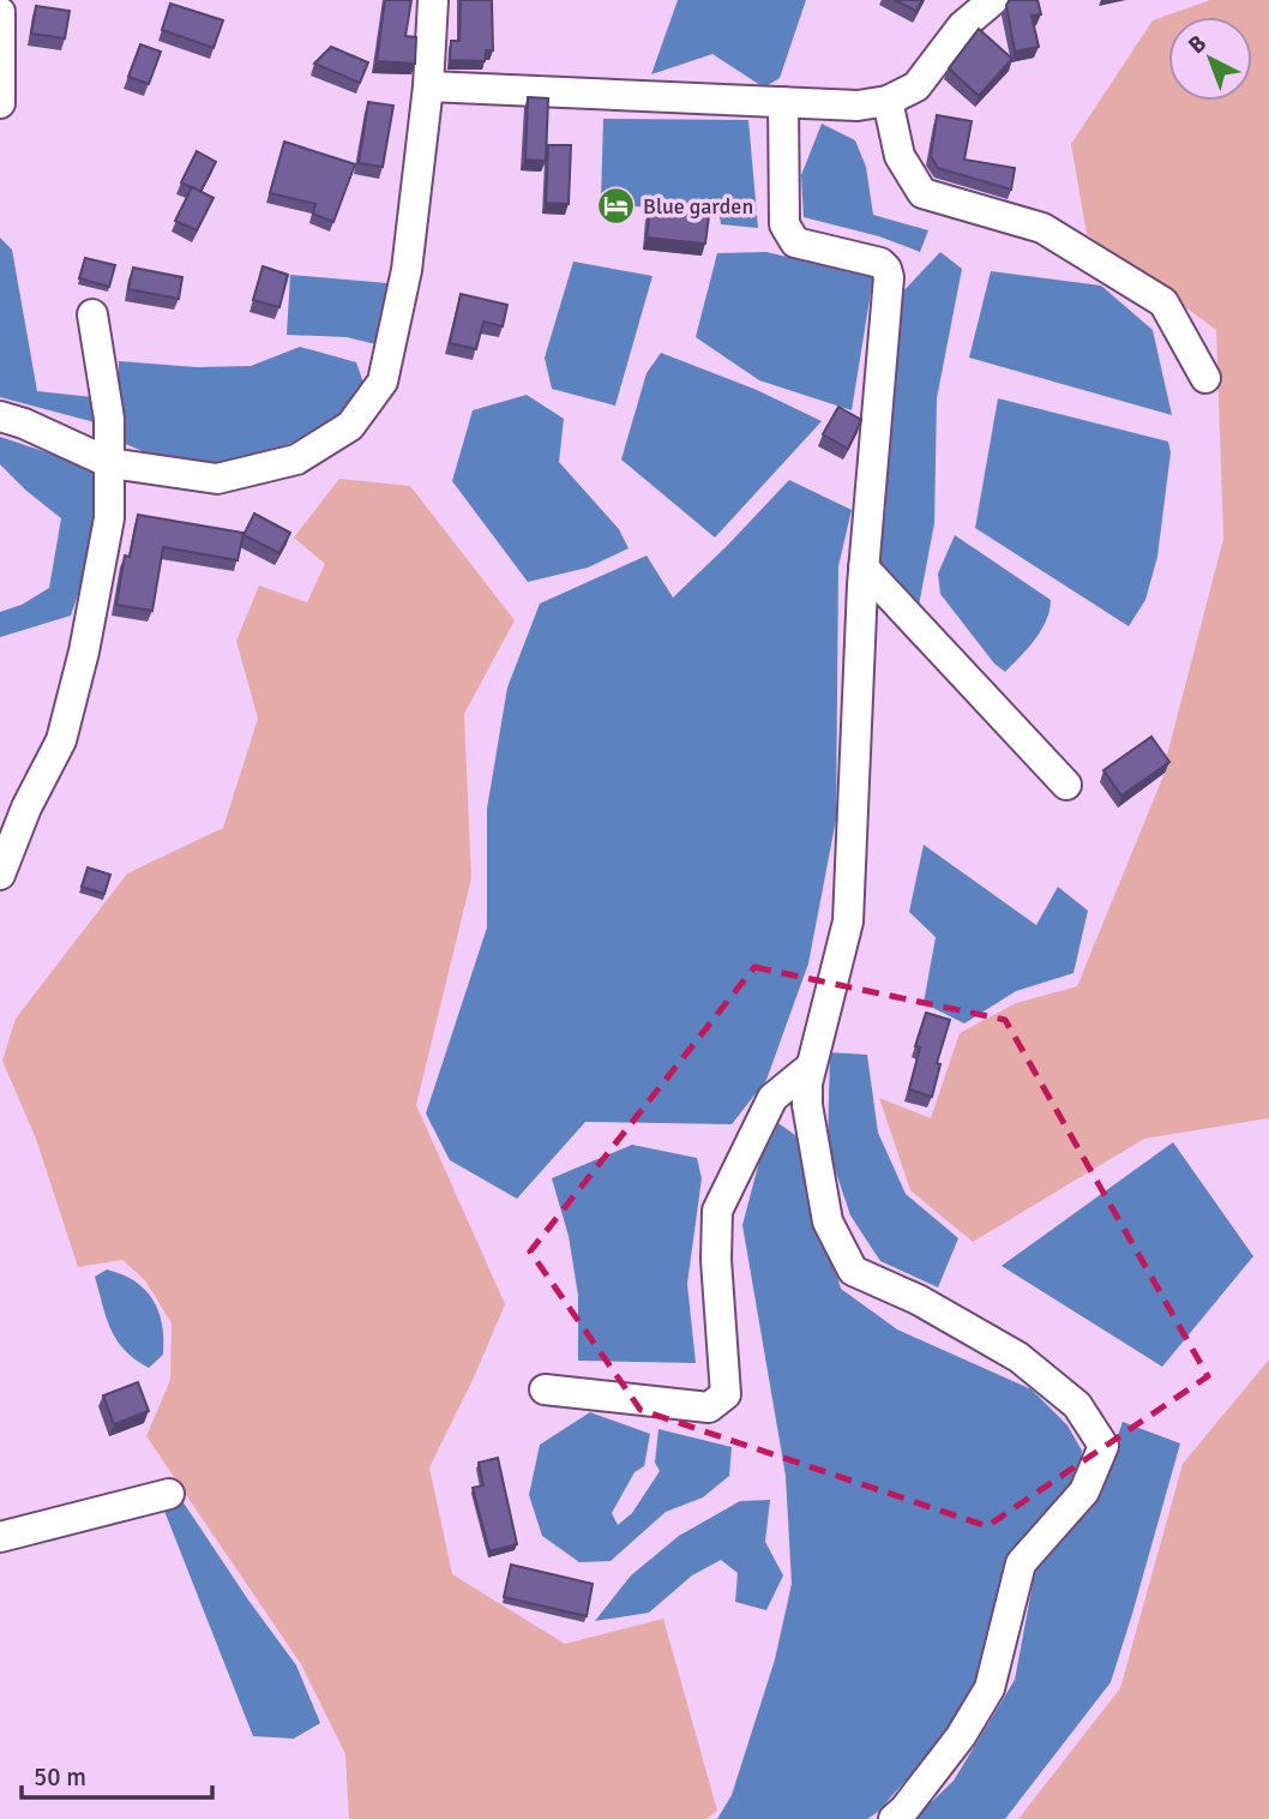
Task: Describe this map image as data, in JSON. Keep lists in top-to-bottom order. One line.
{"places":{"hotel":["Blue garden"]},"scale_bar":"50 m","north":"top left"}
